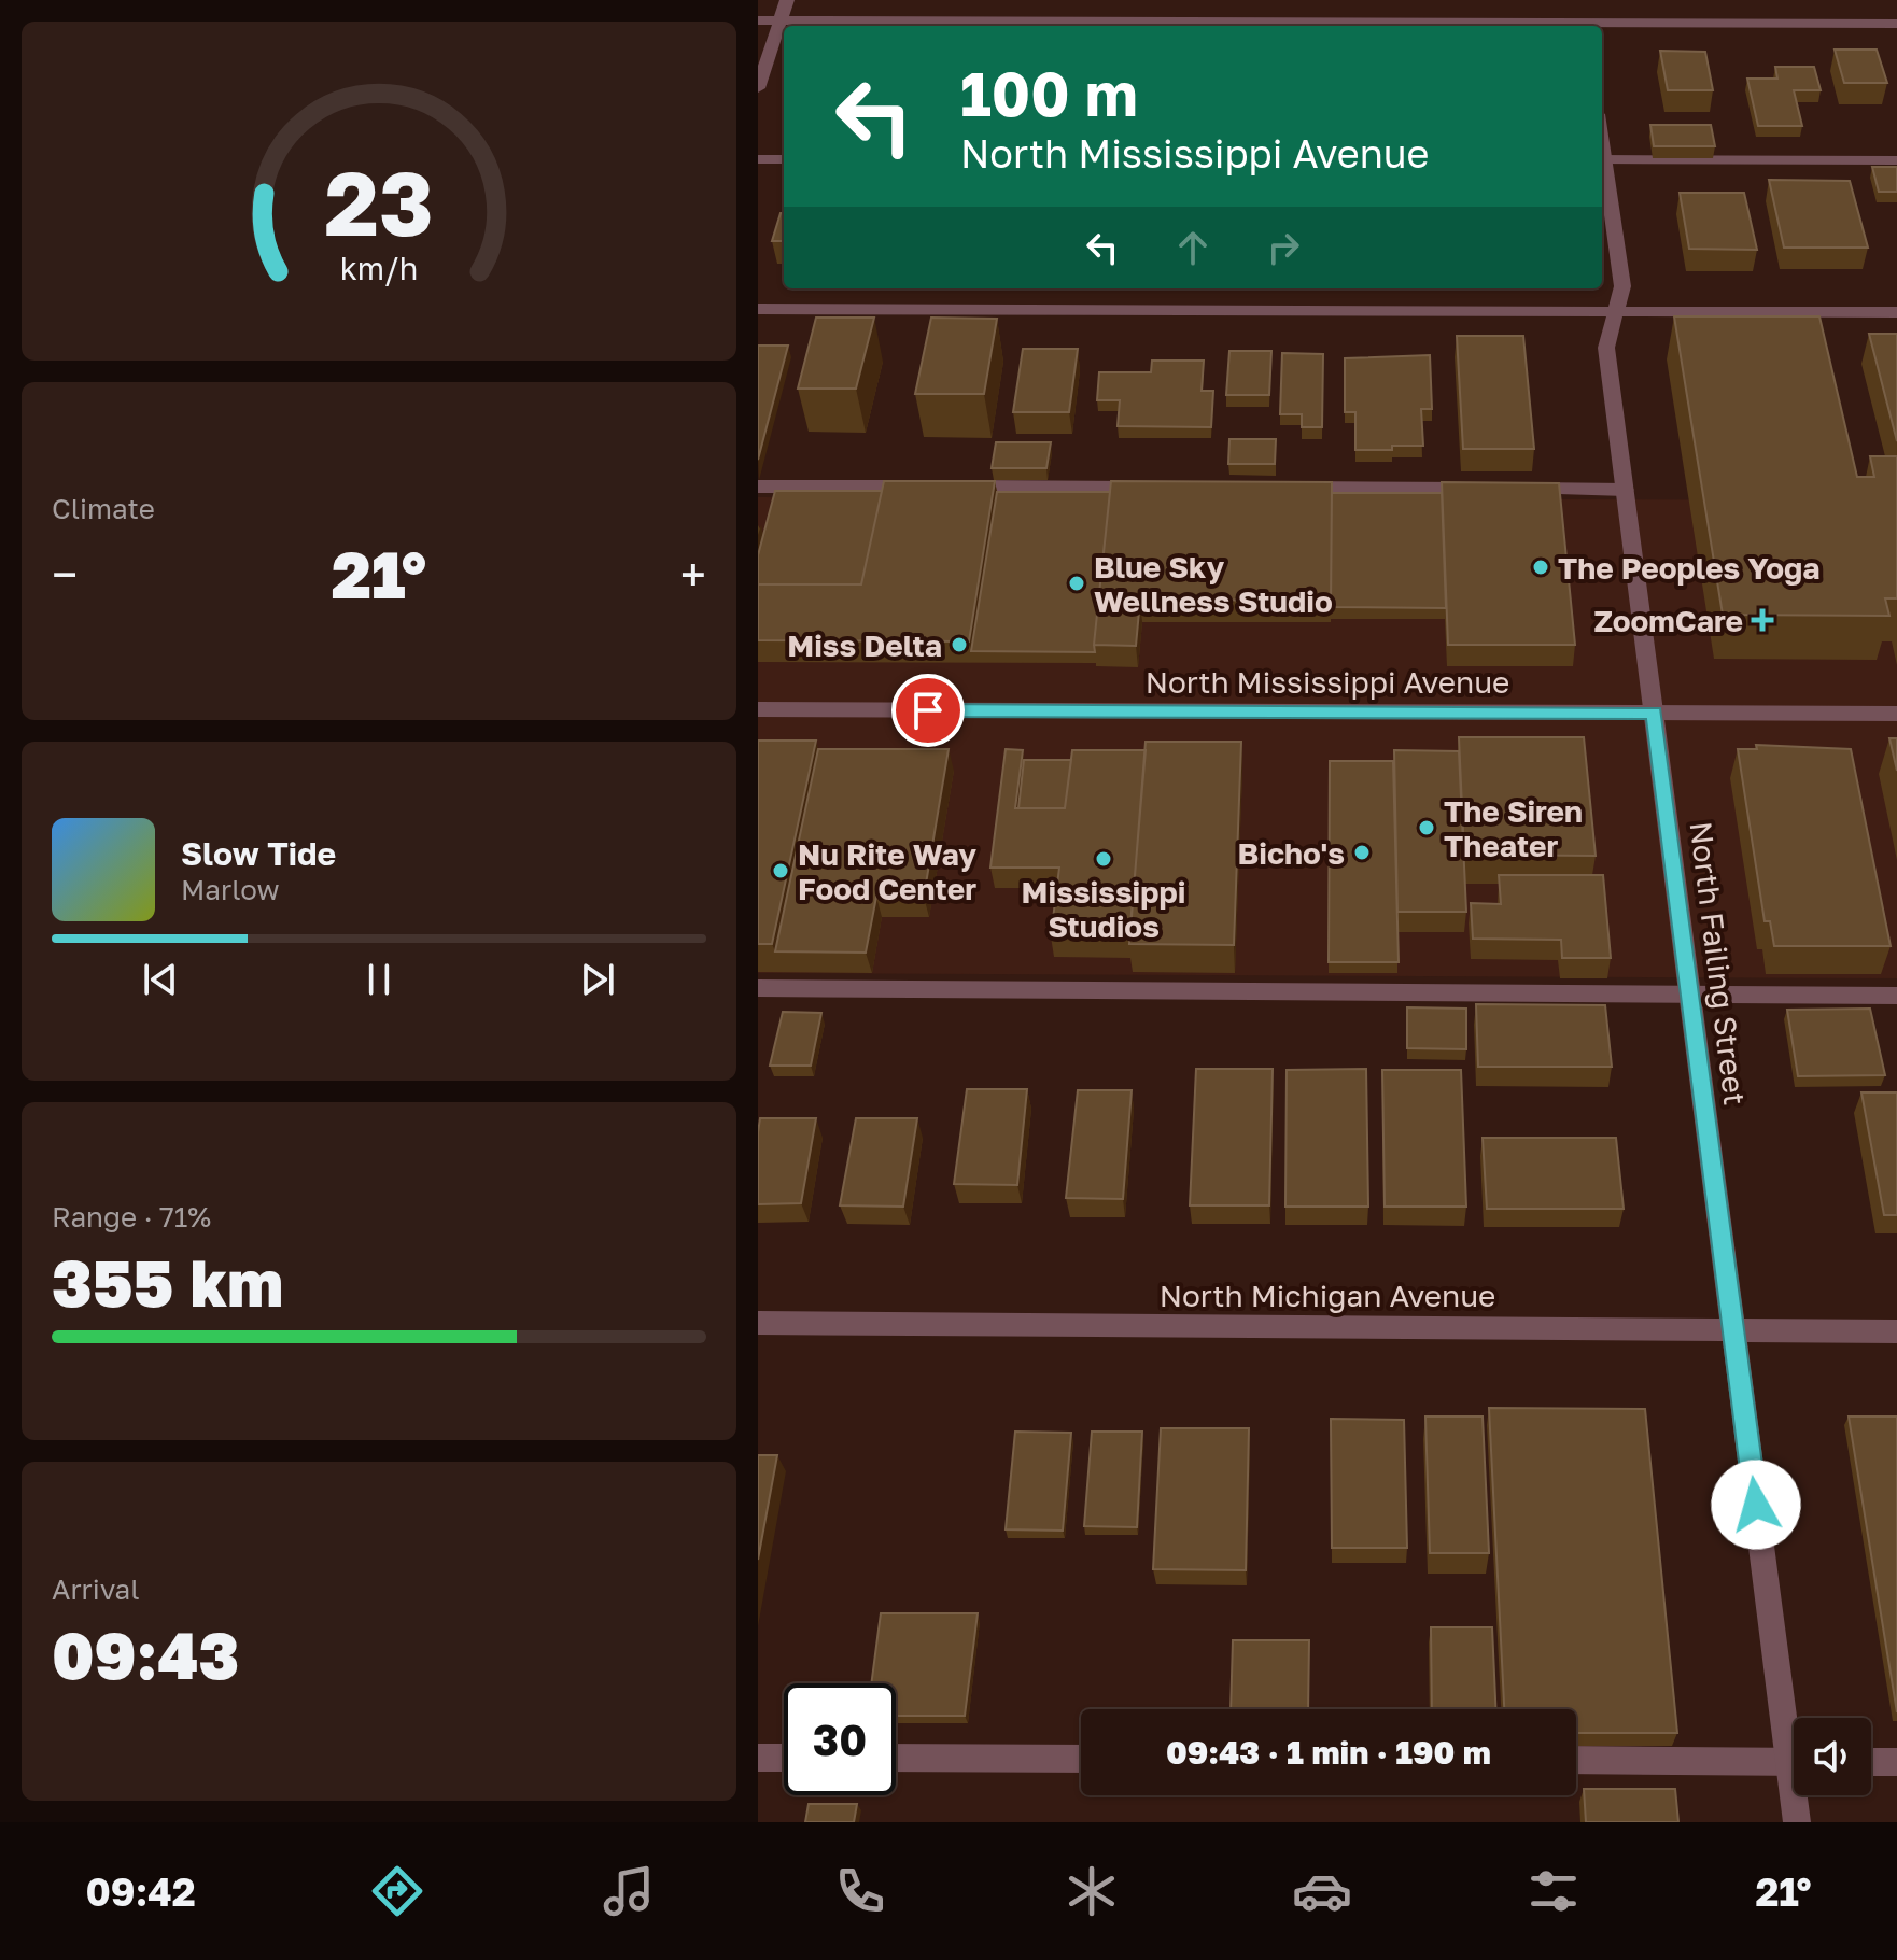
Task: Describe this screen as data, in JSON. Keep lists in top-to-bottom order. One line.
{"streets":{"street":["North Mississippi Avenue","North Failing Street","North Michigan Avenue"]},"crossings":[["North Mississippi Avenue","North Failing Street"],["North Failing Street","North Michigan Avenue"]],"places":{"other":["The Peoples Yoga","Blue Sky Wellness Studio","Miss Delta","The Siren Theater","Bicho's","Mississippi Studios","Nu Rite Way Food Center"],"health":["ZoomCare"]},"page":{"turn":["100 m","North Mississippi Avenue"],"tile":["Climate",["Range · 71%","355 km"],["Arrival","09:43"]],"heat":["−","21°","+"],"song":["Slow Tide","Marlow"],"limit":"30","trip":"09:43 · 1 min · 190 m","tabs":["09:42","21°"],"gauge":["23","km/h"]}}
